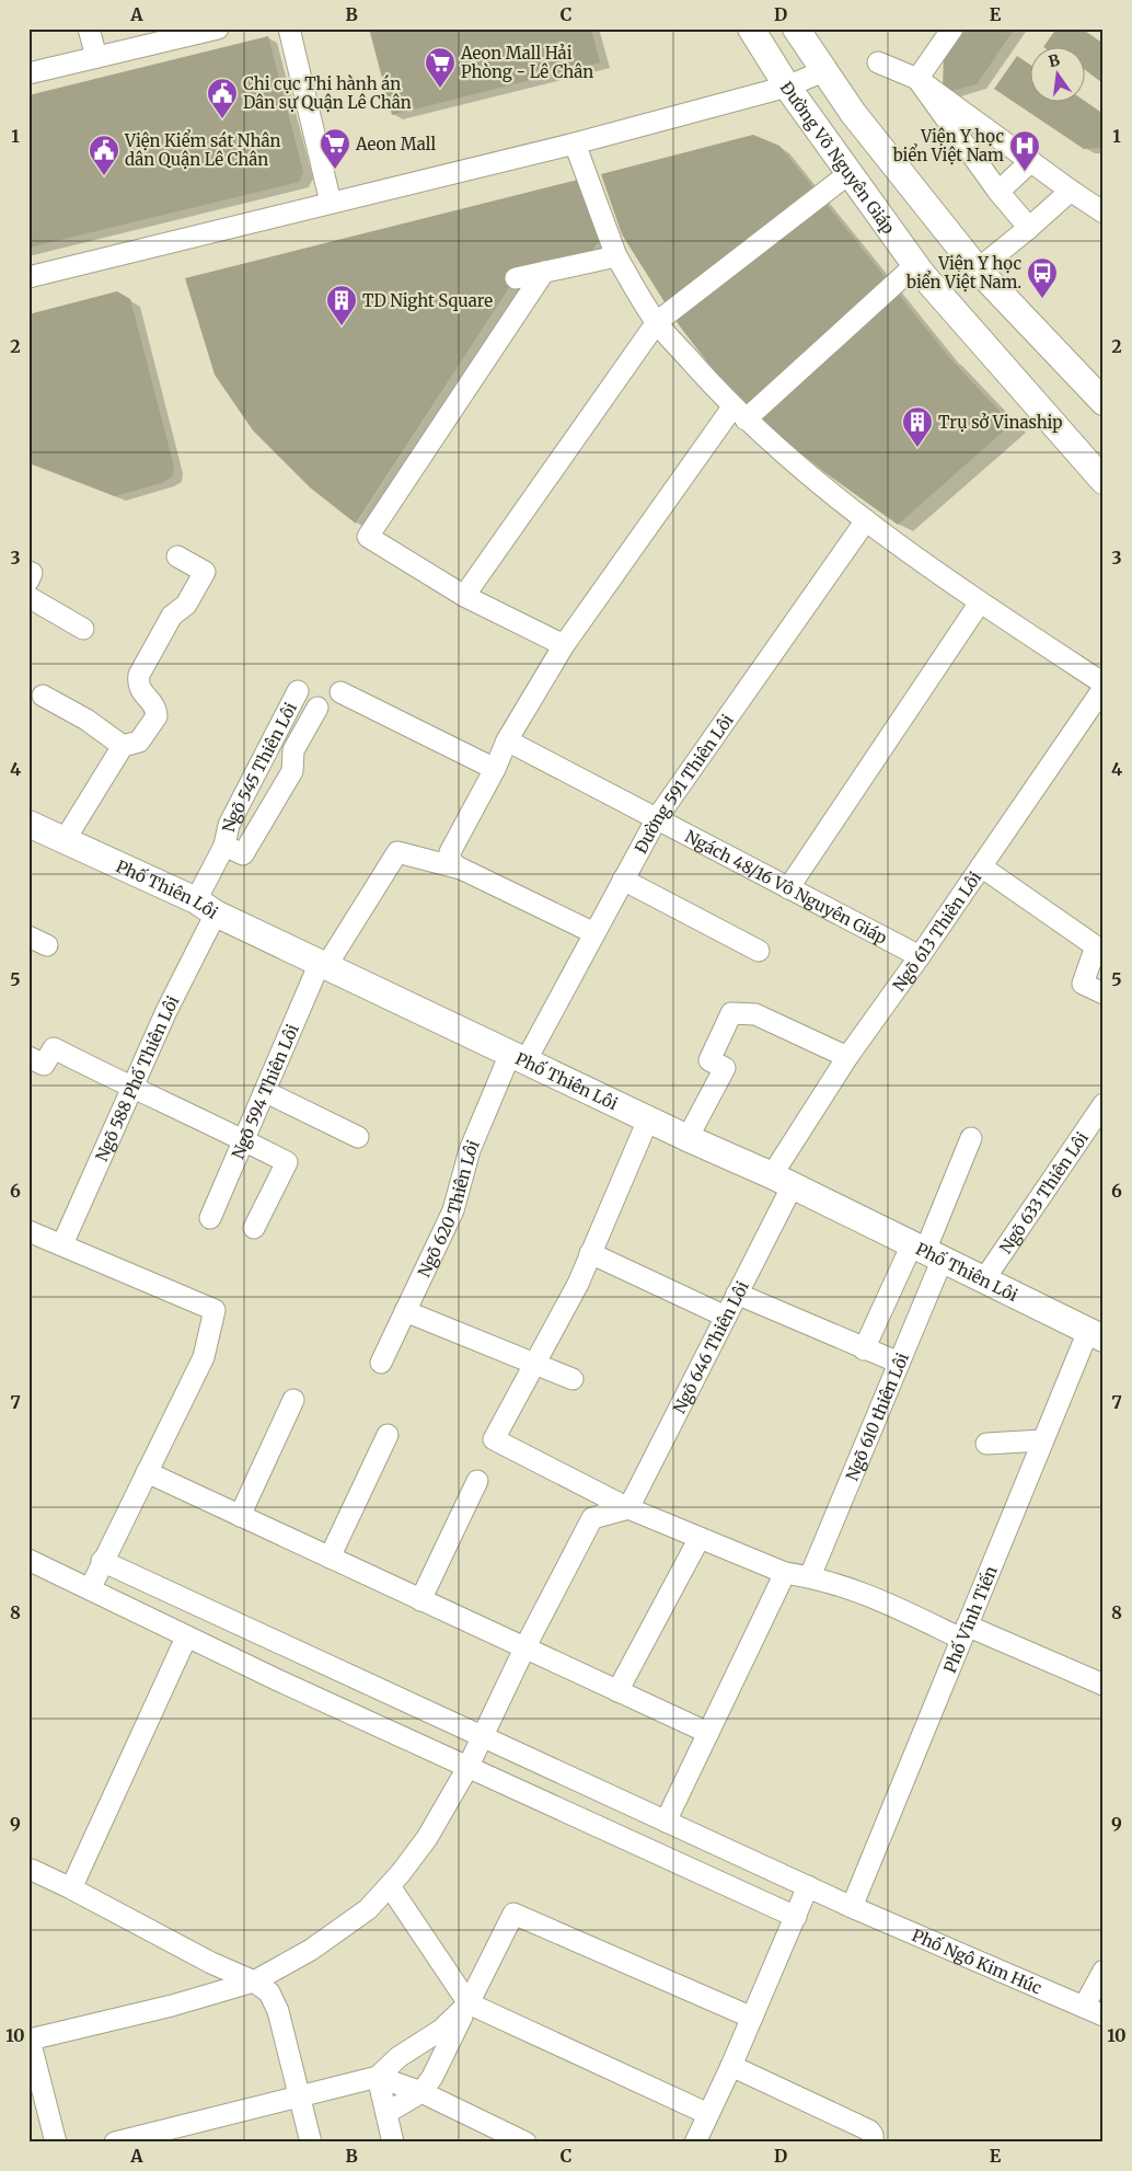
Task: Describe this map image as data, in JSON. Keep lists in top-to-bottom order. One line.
{"streets":{"main road":["Đường Võ Nguyên Giáp","Phố Thiên Lôi"],"street":["Ngõ 545 Thiên Lôi","Đường 591 Thiên Lôi","Ngách 48/16 Vô Nguyên Giáp","Ngõ 613 Thiên Lôi","Ngõ 588 Phố Thiên Lôi","Ngõ 594 Thiên Lôi","Ngõ 633 Thiên Lôi","Ngõ 620 Thiên Lôi","Ngõ 646 Thiên Lôi","Ngõ 610 thiên Lôi","Phố Vĩnh Tiến","Phố Ngô Kim Húc"]},"crossings":[["Ngõ 545 Thiên Lôi","Phố Thiên Lôi"],["Ngõ 545 Thiên Lôi","Ngõ 588 Phố Thiên Lôi"],["Đường 591 Thiên Lôi","Ngách 48/16 Vô Nguyên Giáp"],["Đường 591 Thiên Lôi","Phố Thiên Lôi"],["Đường 591 Thiên Lôi","Ngõ 620 Thiên Lôi"],["Ngách 48/16 Vô Nguyên Giáp","Ngõ 613 Thiên Lôi"],["Phố Thiên Lôi","Ngõ 613 Thiên Lôi"],["Phố Thiên Lôi","Ngõ 588 Phố Thiên Lôi"],["Phố Thiên Lôi","Ngõ 594 Thiên Lôi"],["Phố Thiên Lôi","Ngõ 633 Thiên Lôi"],["Phố Thiên Lôi","Ngõ 620 Thiên Lôi"],["Phố Thiên Lôi","Ngõ 646 Thiên Lôi"],["Phố Thiên Lôi","Ngõ 610 thiên Lôi"],["Phố Thiên Lôi","Phố Vĩnh Tiến"],["Ngõ 613 Thiên Lôi","Ngõ 646 Thiên Lôi"],["Phố Vĩnh Tiến","Phố Ngô Kim Húc"]],"places":{"supermarket":["Aeon Mall Hải Phòng - Lê Chân","Aeon Mall"],"public building":["Chi cục Thi hành án Dân sự Quận Lê Chân","Viện Kiểm sát Nhân dân Quận Lê Chân"],"hospital":["Viện Y học biển Việt Nam"],"bus stop":["Viện Y học biển Việt Nam."],"building":["TD Night Square","Trụ sở Vinaship"]},"north":"top","grid":{"columns":["A","B","C","D","E"],"rows":["1","2","3","4","5","6","7","8","9","10"]}}
